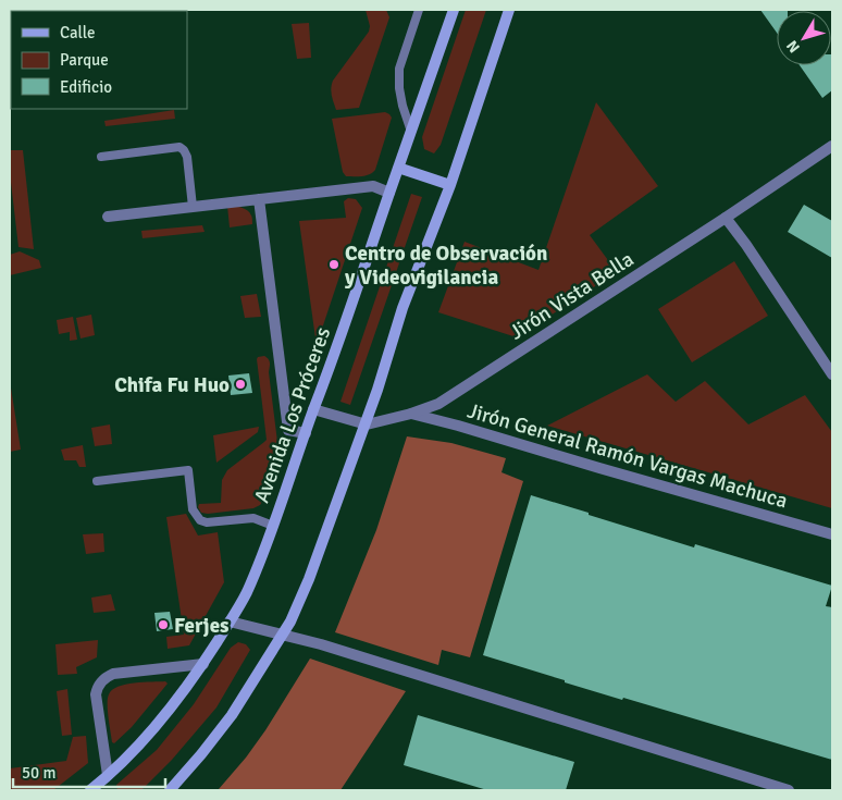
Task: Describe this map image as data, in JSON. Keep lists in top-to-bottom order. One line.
{"streets":{"main road":["Avenida Los Próceres"],"street":["Jirón Vista Bella","Jirón General Ramón Vargas Machuca"]},"crossings":[["Jirón Vista Bella","Avenida Los Próceres"],["Jirón Vista Bella","Jirón General Ramón Vargas Machuca"]],"places":["Centro de Observación y Videovigilancia","Chifa Fu Huo","Ferjes"],"legend":["Calle","Parque","Edificio"],"scale_bar":"50 m","north":"bottom left"}
